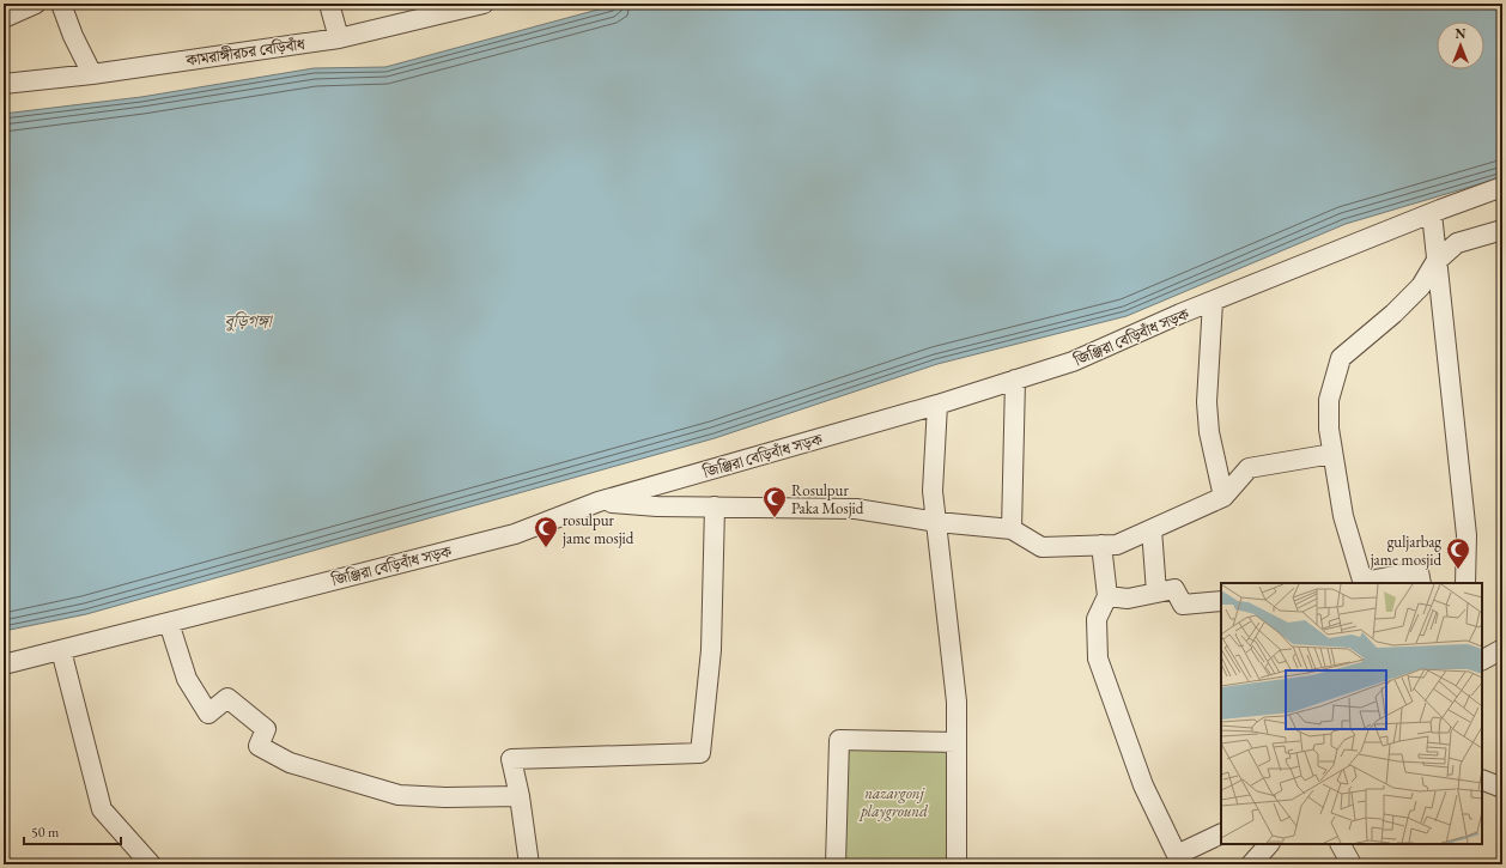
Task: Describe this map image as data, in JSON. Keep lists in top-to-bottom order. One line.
{"streets":{"street":["কামরাঙ্গীরচর বেড়িবাঁধ","জিঞ্জিরা বেড়িবাঁধ সড়ক"]},"water":["বুড়িগঙ্গা"],"parks":["nazargonj playground"],"places":{"mosque":["Rosulpur Paka Mosjid","rosulpur jame mosjid","guljarbag jame mosjid"]},"scale_bar":"50 m","north":"top"}
